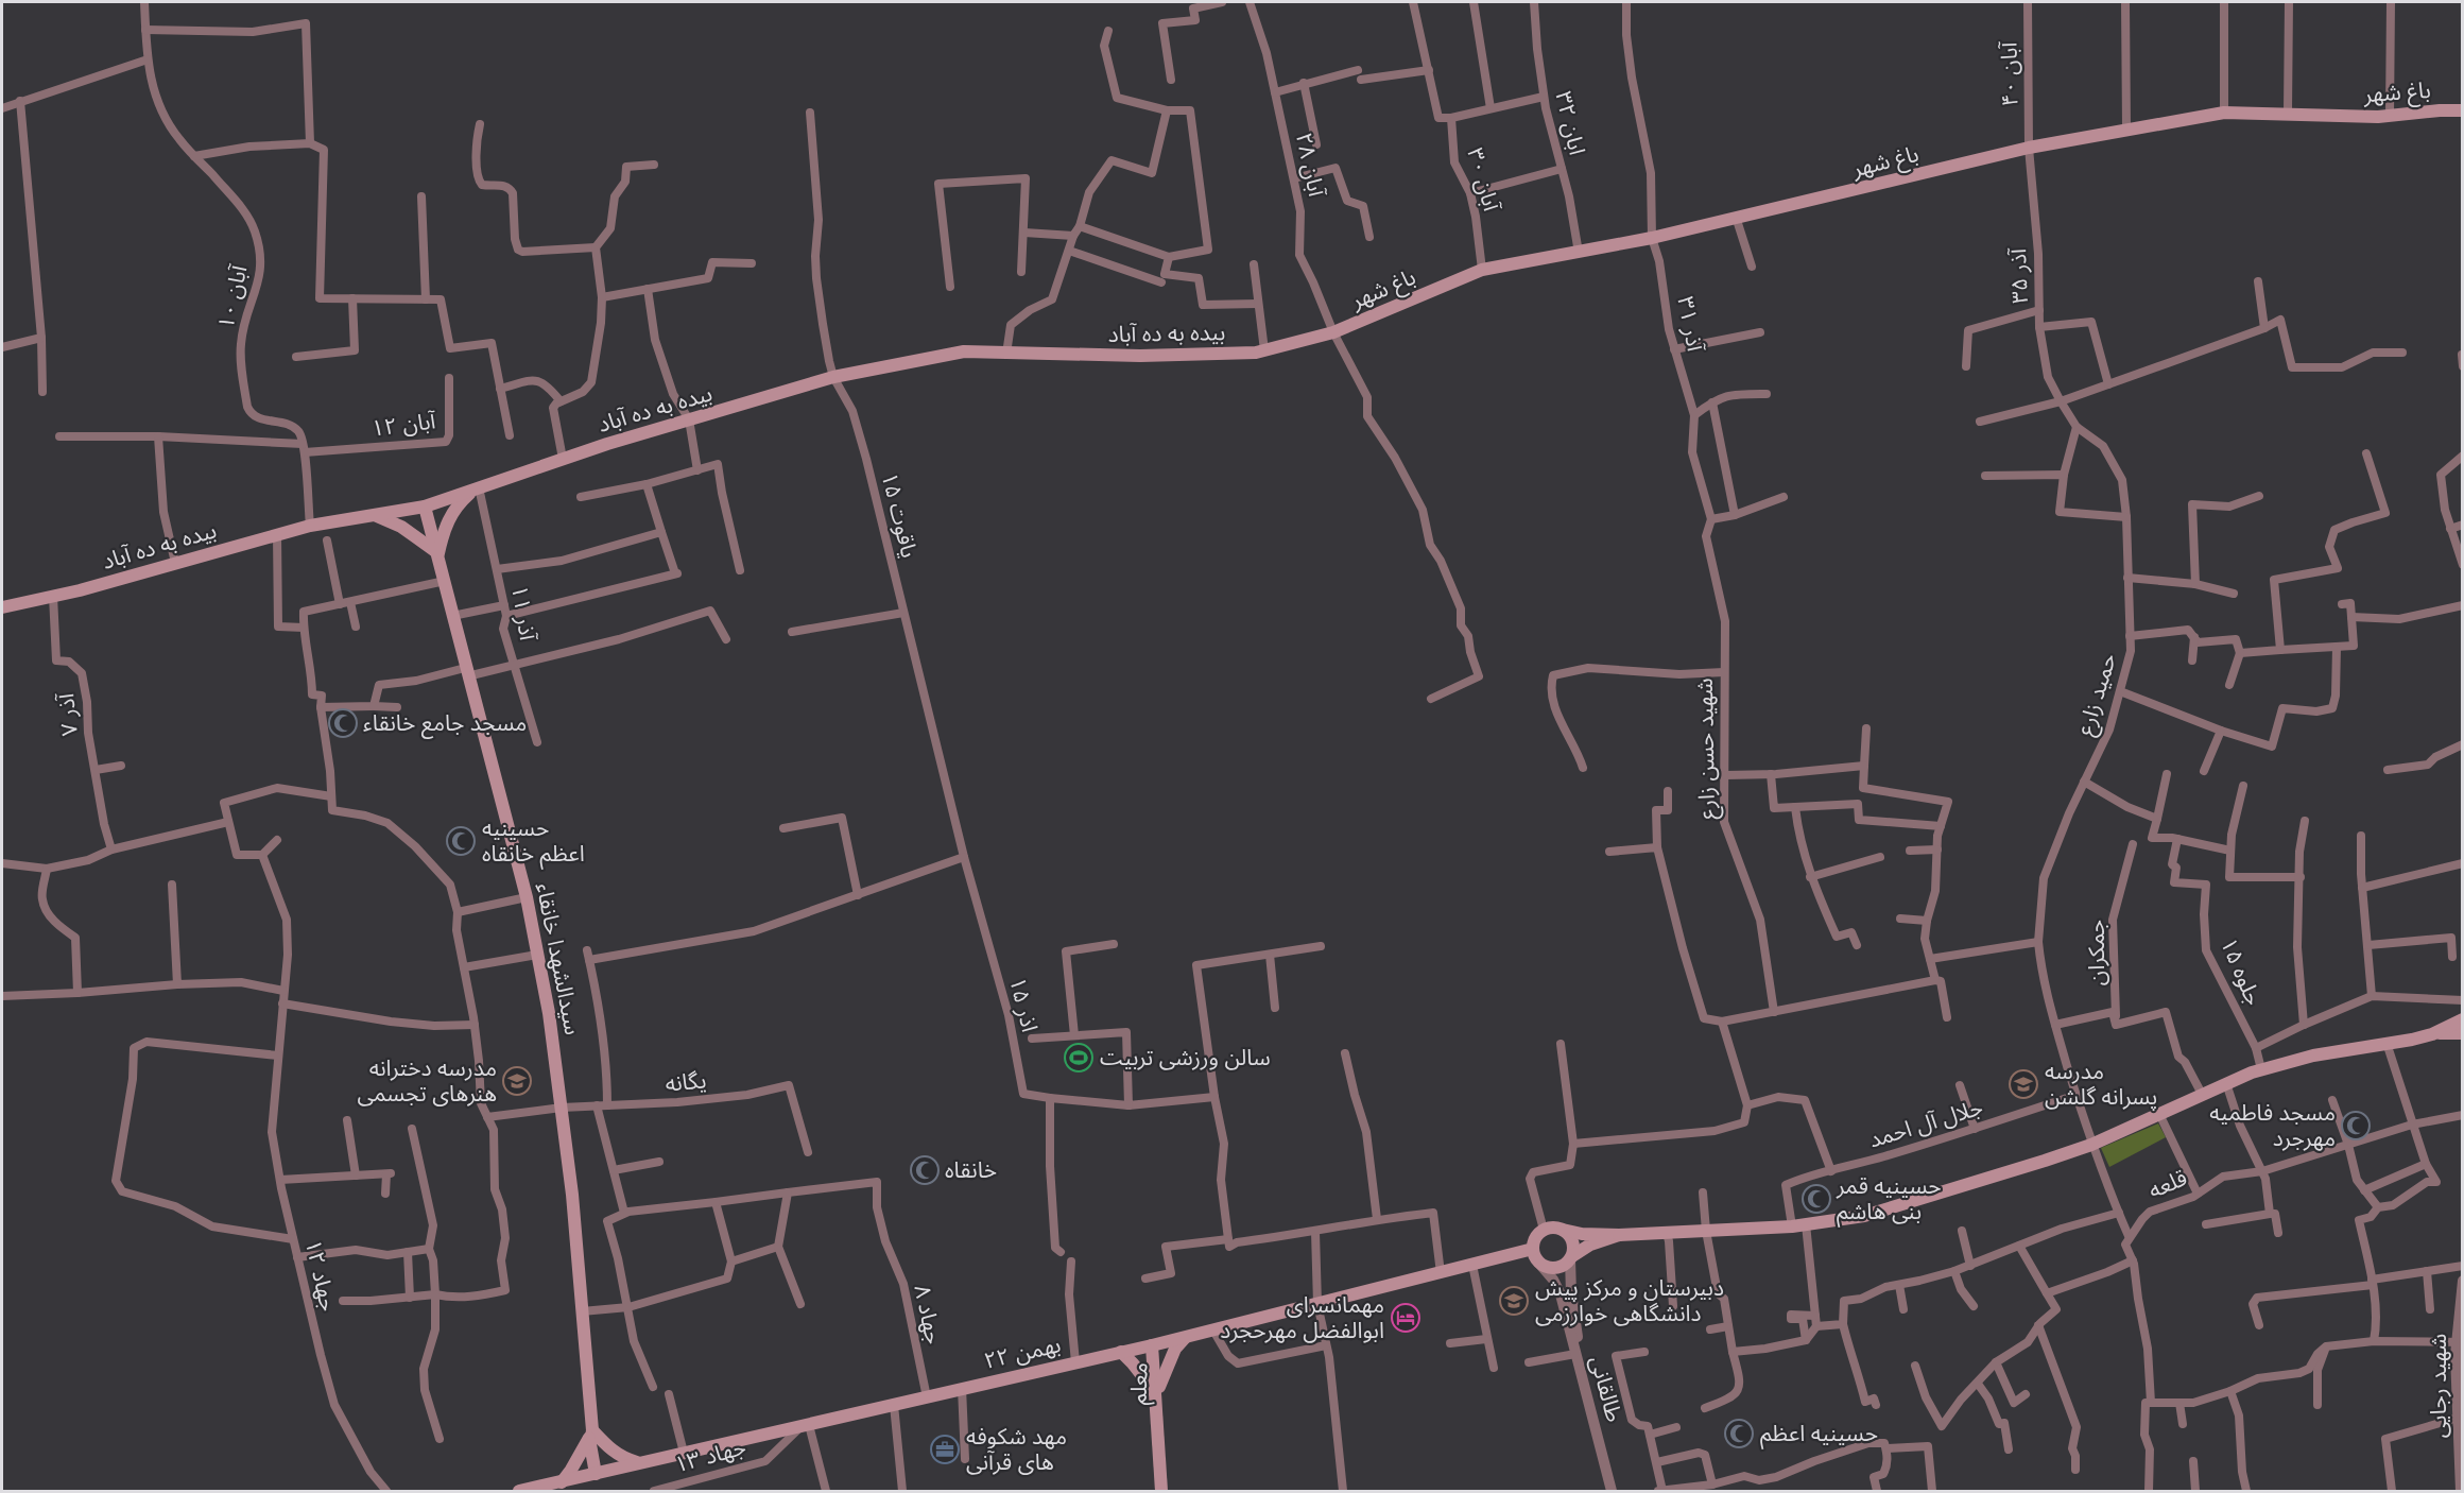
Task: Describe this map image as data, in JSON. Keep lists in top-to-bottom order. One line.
{"streets":{"main road":["باغ شهر","بیده به ده آباد","سیدالشهدا خانقاء","۲۲ بهمن","معلم"],"street":["آبان ۴۰","ابان ۳۲","آبان ۲۸","آبان ۳۰","آذر ۳۵","آبان ۱۰","آذر ۳۱","آبان ۱۲","یاقوت ۱۵","آذر ۱۱","حمید زارع","آذر ۷","شهید حسن زارع","جمکران","جلوه ۱۵","اذر ۱۵","یگانه","جلال آل احمد","قلعه","جهاد ۱۲","جهاد ۸","شهید رجایی","طالقانی","جهاد ۱۳"]},"crossings":[["آبان ۴۰","باغ شهر"],["آبان ۴۰","آذر ۳۵"],["باغ شهر","ابان ۳۲"],["باغ شهر","آبان ۲۸"],["باغ شهر","آبان ۳۰"],["باغ شهر","آذر ۳۵"],["باغ شهر","آذر ۳۱"],["باغ شهر","بیده به ده آباد"],["آبان ۲۸","بیده به ده آباد"],["آذر ۳۵","حمید زارع"],["آبان ۱۰","آبان ۱۲"],["بیده به ده آباد","یاقوت ۱۵"],["بیده به ده آباد","آذر ۱۱"],["بیده به ده آباد","آذر ۷"],["بیده به ده آباد","سیدالشهدا خانقاء"],["یاقوت ۱۵","اذر ۱۵"],["حمید زارع","جلال آل احمد"],["حمید زارع","قلعه"],["سیدالشهدا خانقاء","یگانه"],["سیدالشهدا خانقاء","۲۲ بهمن"],["جهاد ۸","۲۲ بهمن"],["۲۲ بهمن","معلم"],["۲۲ بهمن","طالقانی"],["۲۲ بهمن","جهاد ۱۳"]],"places":{"mosque":["مسجد جامع خانقاء","حسینیه اعظم خانقاه","مسجد فاطمیه مهرجرد","خانقاه","حسینیه قمر بنی هاشم","حسینیه اعظم"],"sports":["سالن ورزشی تربیت"],"school or university":["مدرسه دخترانه هنرهای تجسمی","مدرسه پسرانه گلشن","دبیرستان و مرکز پیش دانشگاهی خوارزمی"],"hotel":["مهمانسرای ابوالفضل مهرحجرد"],"office":["مهد شکوفه های قرآنی"]}}
